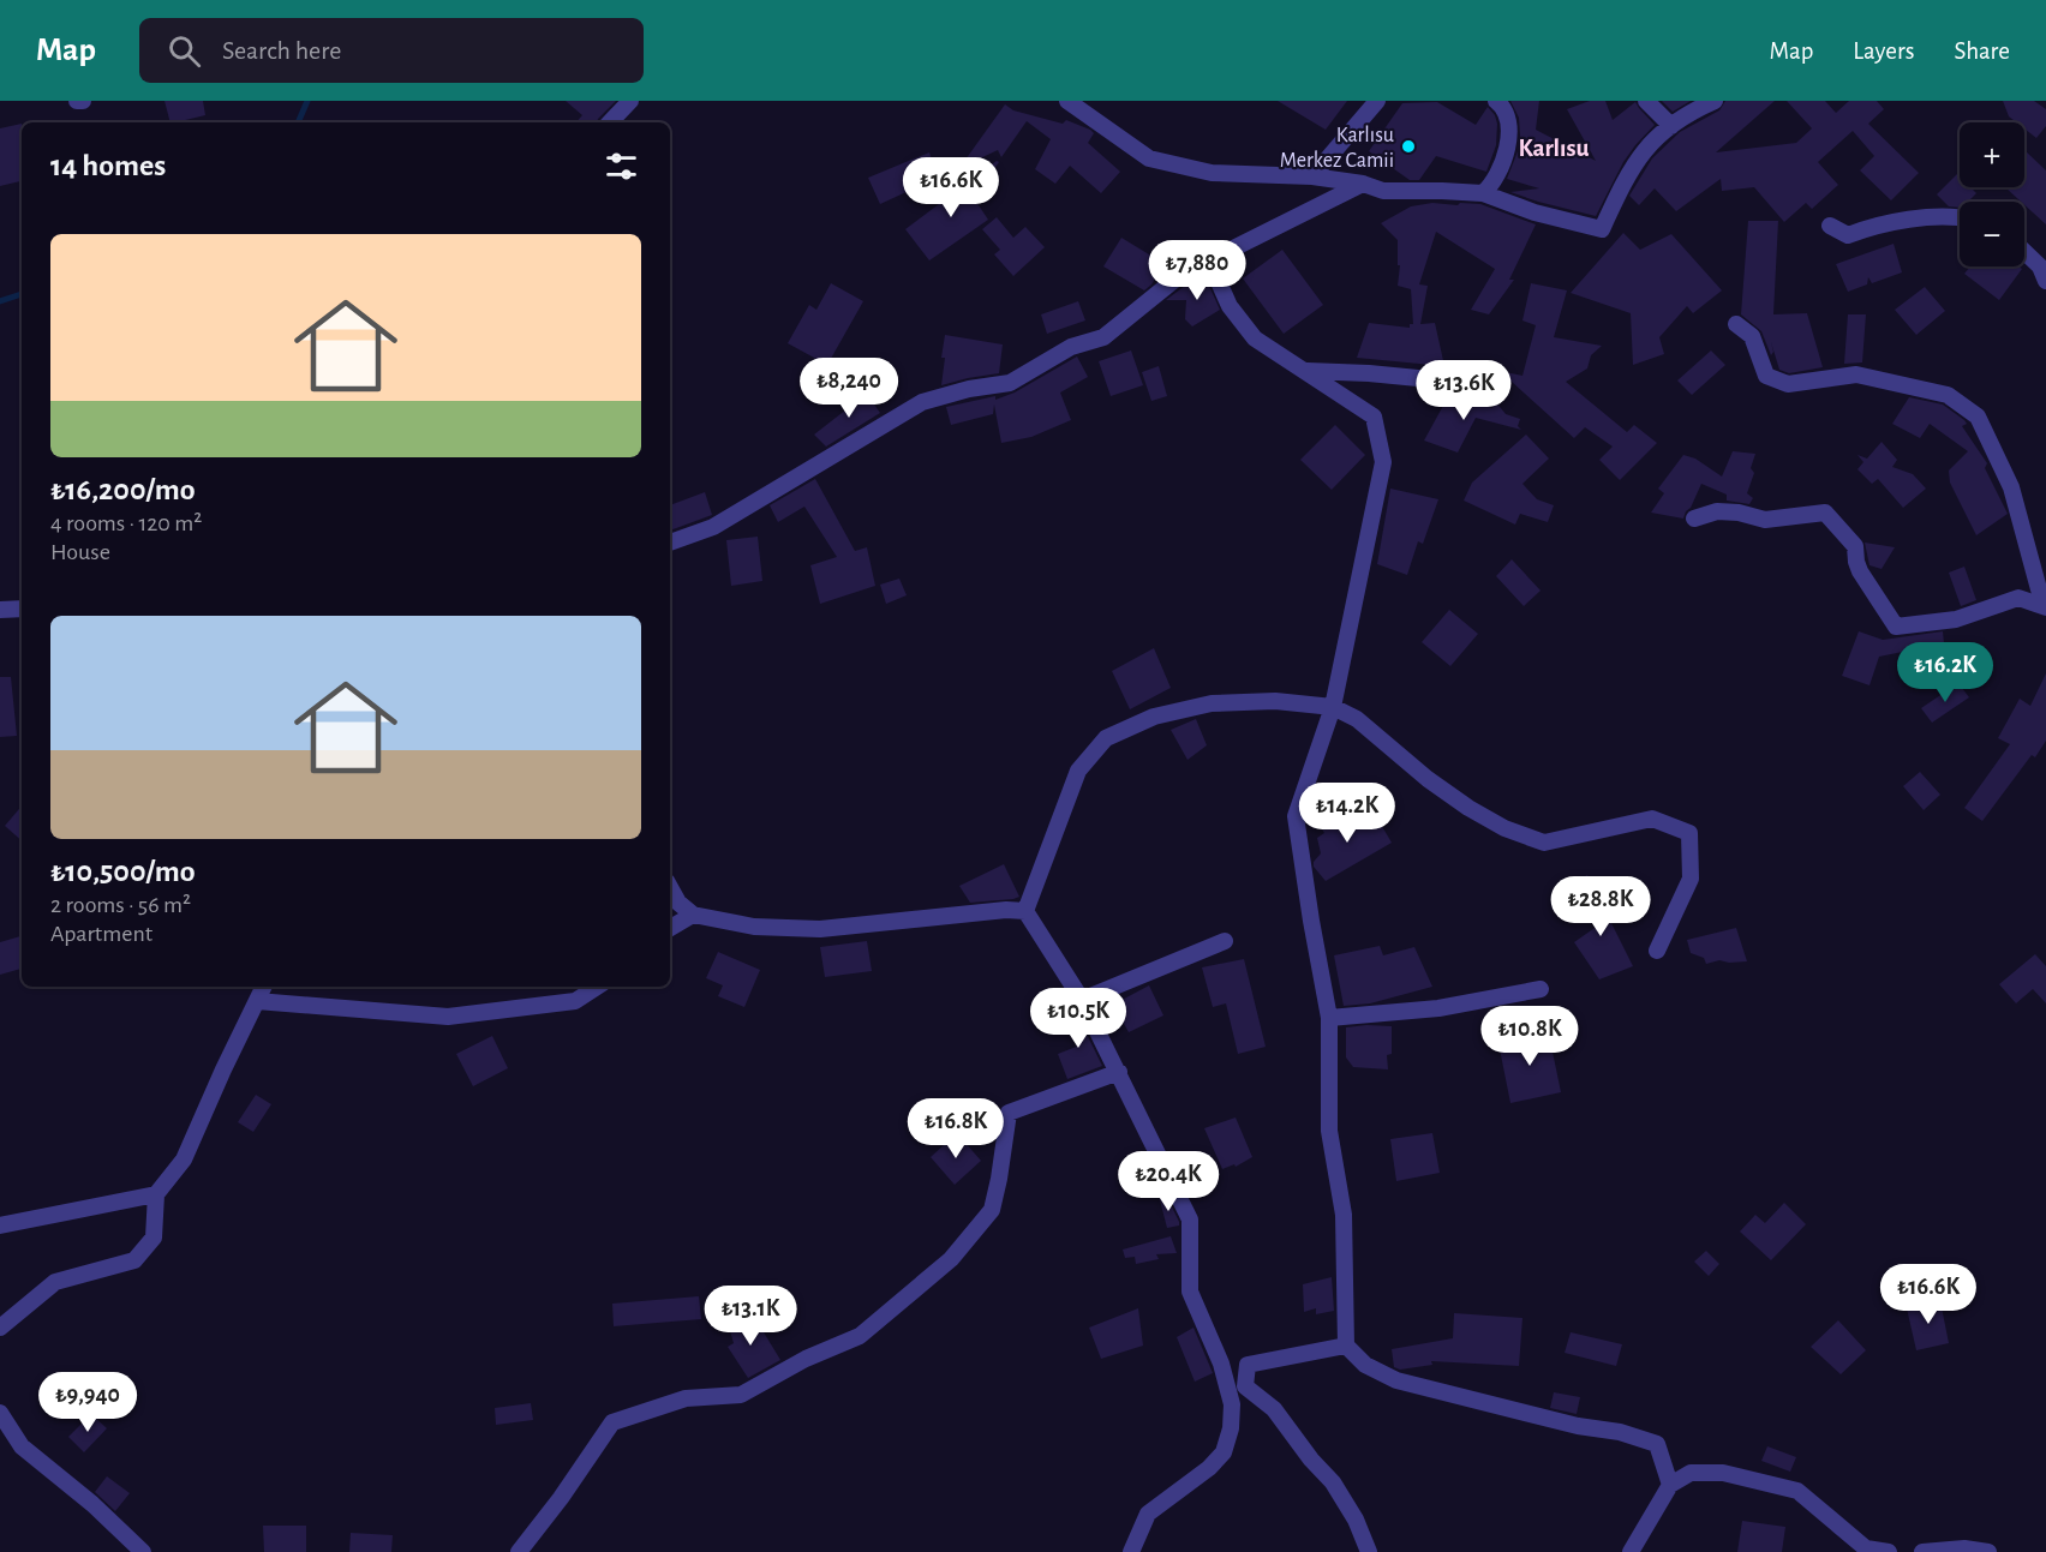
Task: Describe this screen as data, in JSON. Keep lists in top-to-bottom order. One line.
{"districts":["Karlısu"],"places":["Karlısu Merkez Camii"],"page":{"header":"Map","search":"Search here","nav":["Map","Layers","Share"],"map_buttons":["+","−"],"heading":"14 homes","price":["₺16.6K","₺7,880","₺8,240","₺13.6K","₺16.2K","₺14.2K","₺28.8K","₺10.5K","₺10.8K","₺16.8K","₺20.4K","₺16.6K","₺13.1K","₺9,940"],"list":[{"name":"₺16,200/mo","note":"4 rooms · 120 m² · House"},{"name":"₺10,500/mo","note":"2 rooms · 56 m² · Apartment"}]}}
